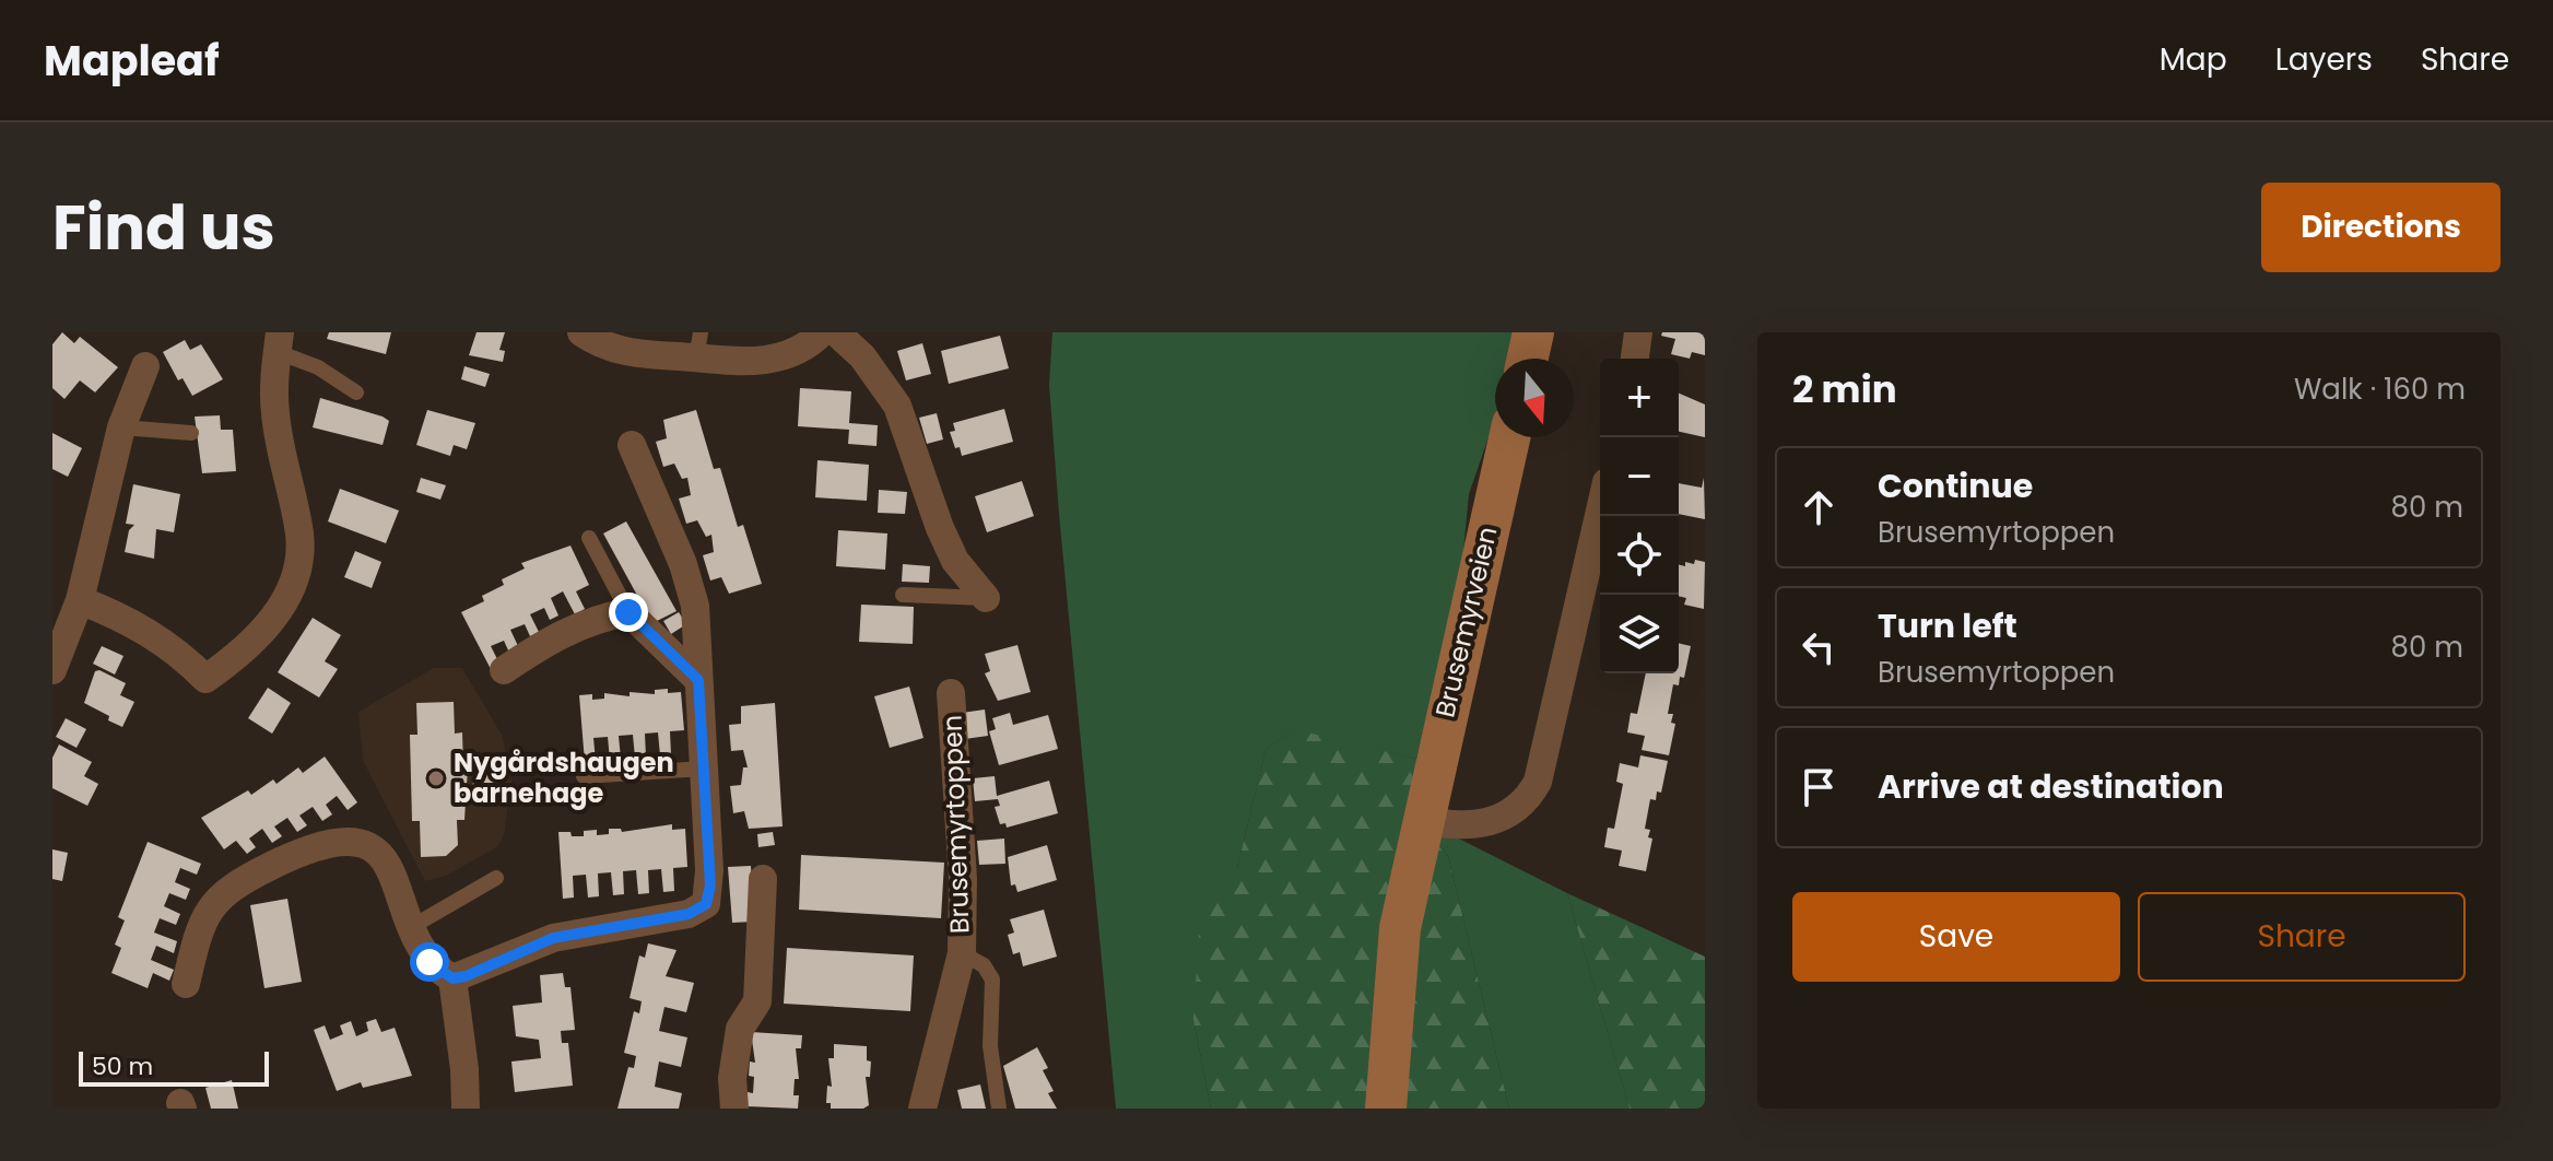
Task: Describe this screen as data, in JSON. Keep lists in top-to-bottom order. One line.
{"streets":{"street":["Brusemyrveien","Brusemyrtoppen"]},"places":["Nygårdshaugen barnehage"],"scale_bar":"50 m","north":"bottom","page":{"header":"Mapleaf","nav":["Map","Layers","Share"],"title":"Find us","buttons":["Directions",["Save","Share"]],"heading":["2 min","Walk · 160 m"],"map_buttons":["+","−"],"list":[["Continue","Brusemyrtoppen","80 m"],["Turn left","Brusemyrtoppen","80 m"],"Arrive at destination"],"scale":"50 m"}}
